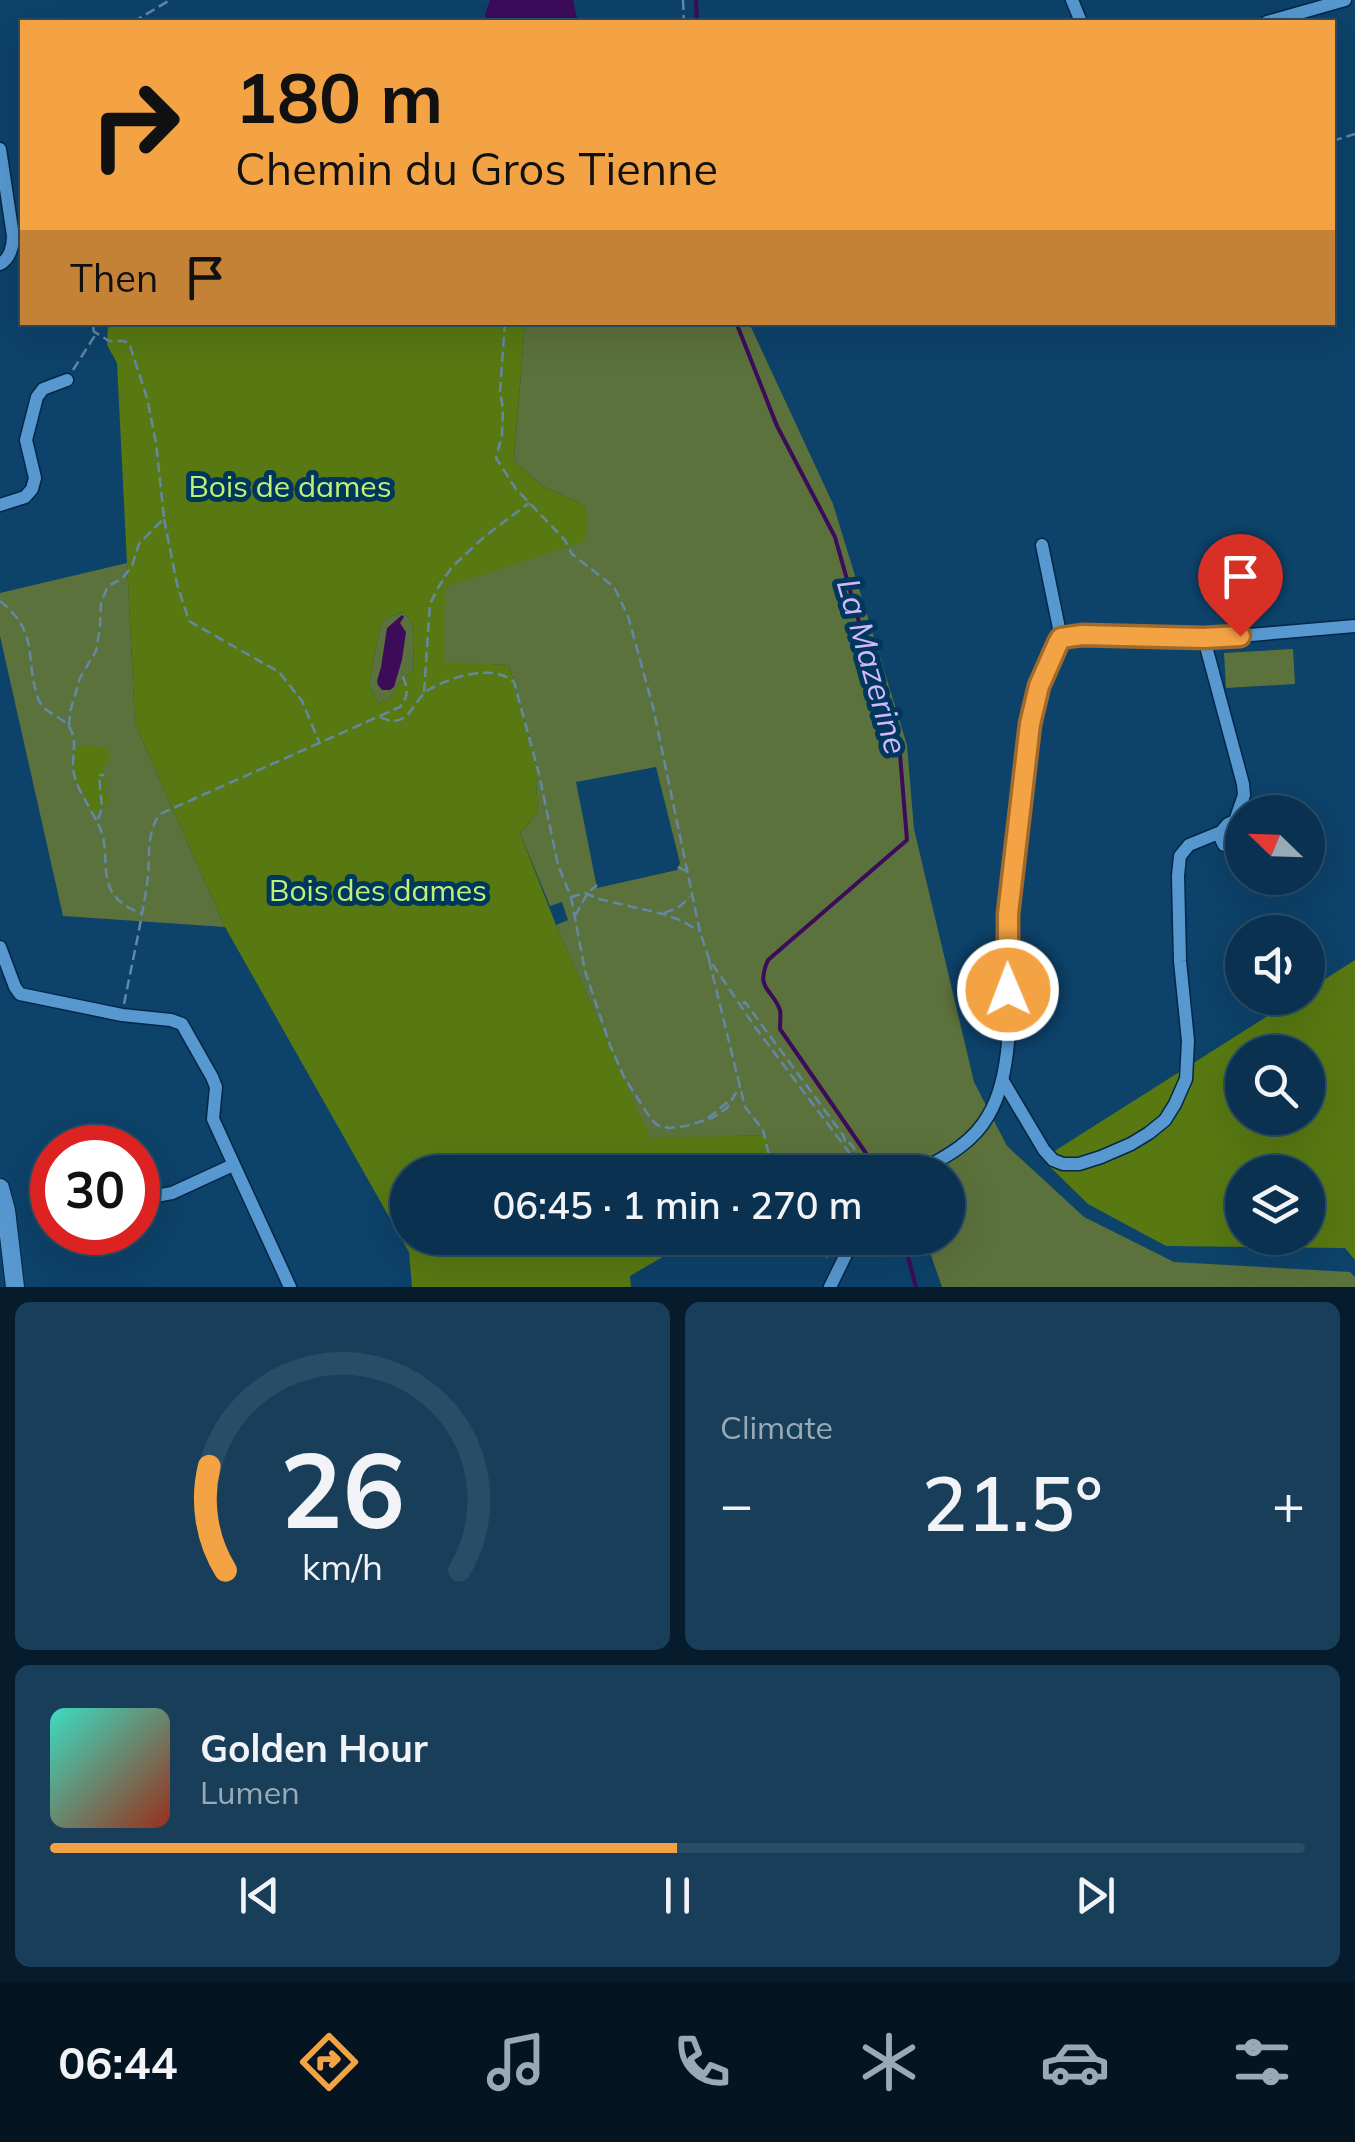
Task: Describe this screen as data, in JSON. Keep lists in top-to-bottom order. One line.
{"water":["La Mazerine"],"parks":["Bois de dames","Bois des dames"],"north":"top left","page":{"turn":["180 m","Chemin du Gros Tienne"],"then":"Then","limit":"30","trip":"06:45 · 1 min · 270 m","tile":"Climate","heat":["−","21.5°","+"],"song":["Golden Hour","Lumen"],"tabs":"06:44","gauge":["26","km/h"]}}
